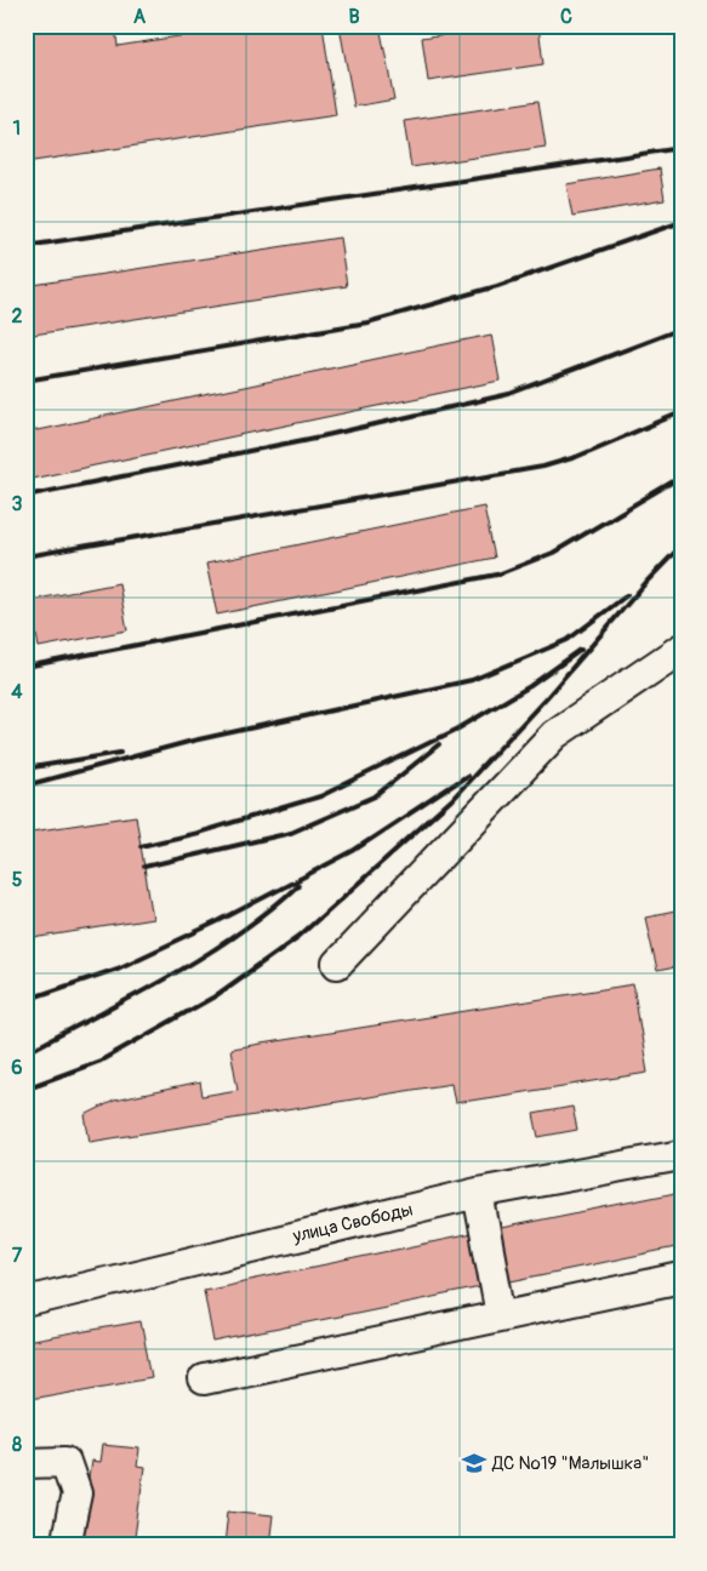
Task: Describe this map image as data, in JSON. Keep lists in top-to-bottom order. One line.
{"streets":{"street":["улица Свободы"]},"places":{"school or university":["ДС №19 \"Малышка\""]},"grid":{"columns":["A","B","C"],"rows":["1","2","3","4","5","6","7","8"]}}
